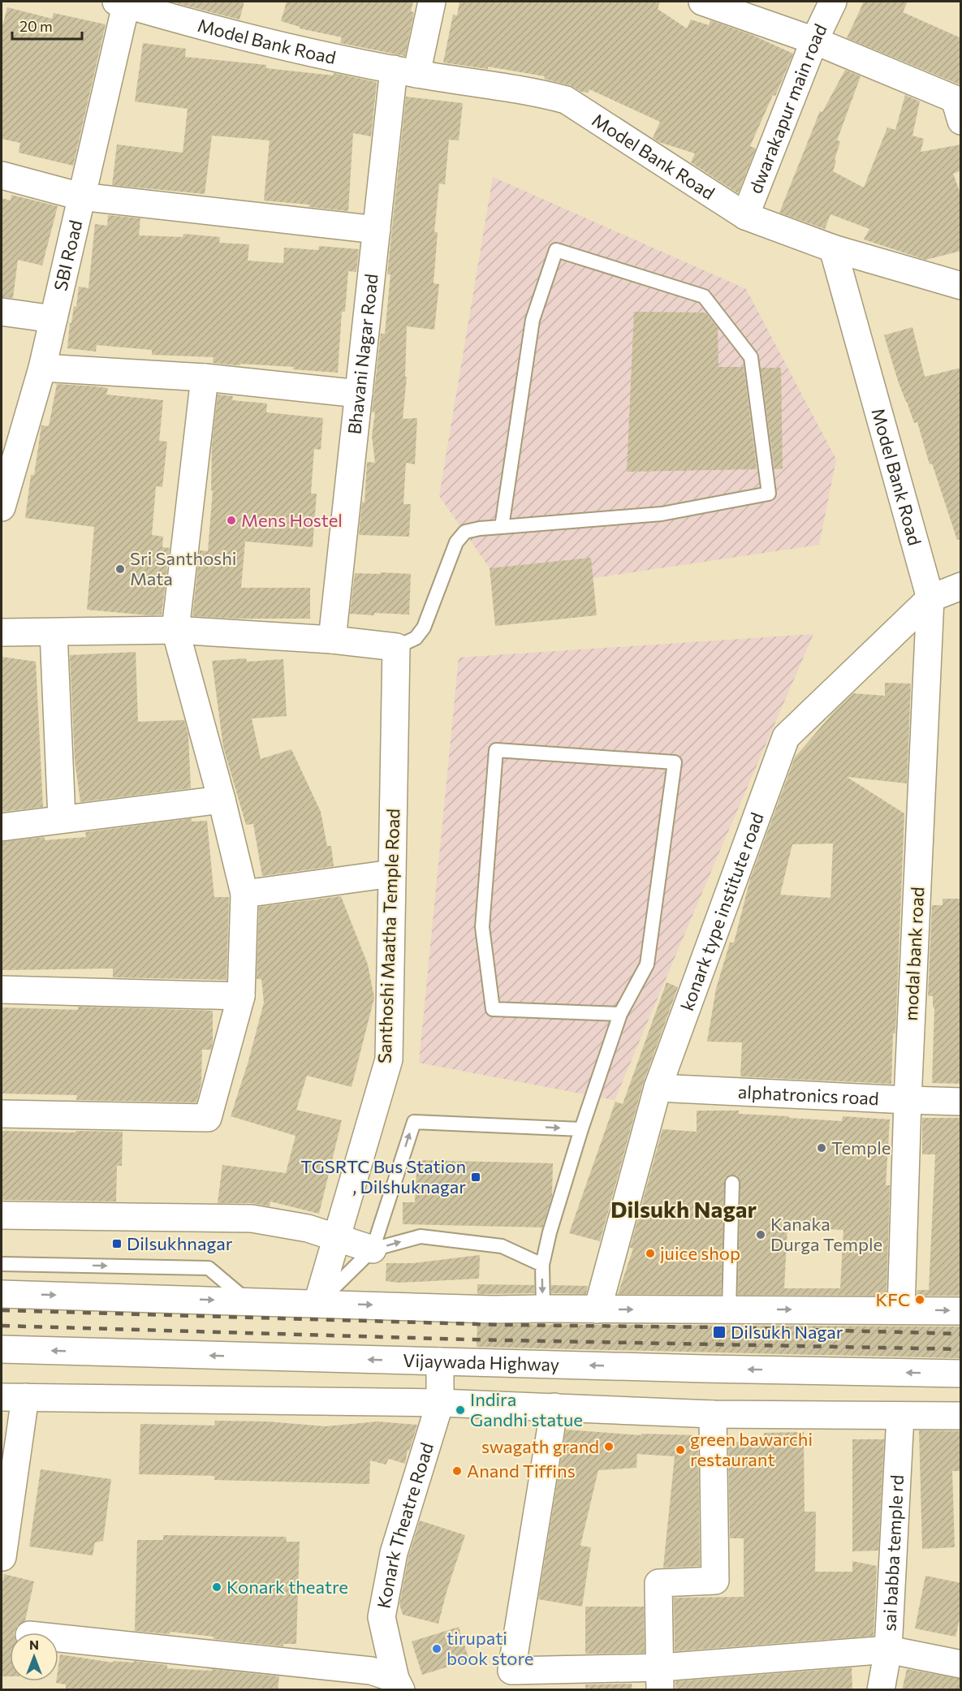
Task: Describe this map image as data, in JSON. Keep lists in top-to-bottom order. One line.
{"streets":{"main road":["Model Bank Road","dwarakapur main road","SBI Road","Bhavani Nagar Road","konark type institute road","Santhoshi Maatha Temple Road","modal bank road","alphatronics road","Vijaywada Highway","Konark Theatre Road","sai babba temple rd"]},"crossings":[["Model Bank Road","dwarakapur main road"],["Model Bank Road","SBI Road"],["Model Bank Road","Bhavani Nagar Road"],["Model Bank Road","konark type institute road"],["Model Bank Road","modal bank road"],["konark type institute road","modal bank road"],["konark type institute road","alphatronics road"],["modal bank road","alphatronics road"],["Vijaywada Highway","Konark Theatre Road"]],"districts":["Dilsukh Nagar"],"places":{"other":["Mens Hostel","Sri Santhoshi Mata","Temple","Kanaka Durga Temple","juice shop","KFC","Indira Gandhi statue","swagath grand","green bawarchi restaurant","Anand Tiffins","Konark theatre","tirupati book store"],"transit":["TGSRTC Bus Station , Dilshuknagar","Dilsukhnagar","Dilsukh Nagar"]},"scale_bar":"20 m","north":"top"}
